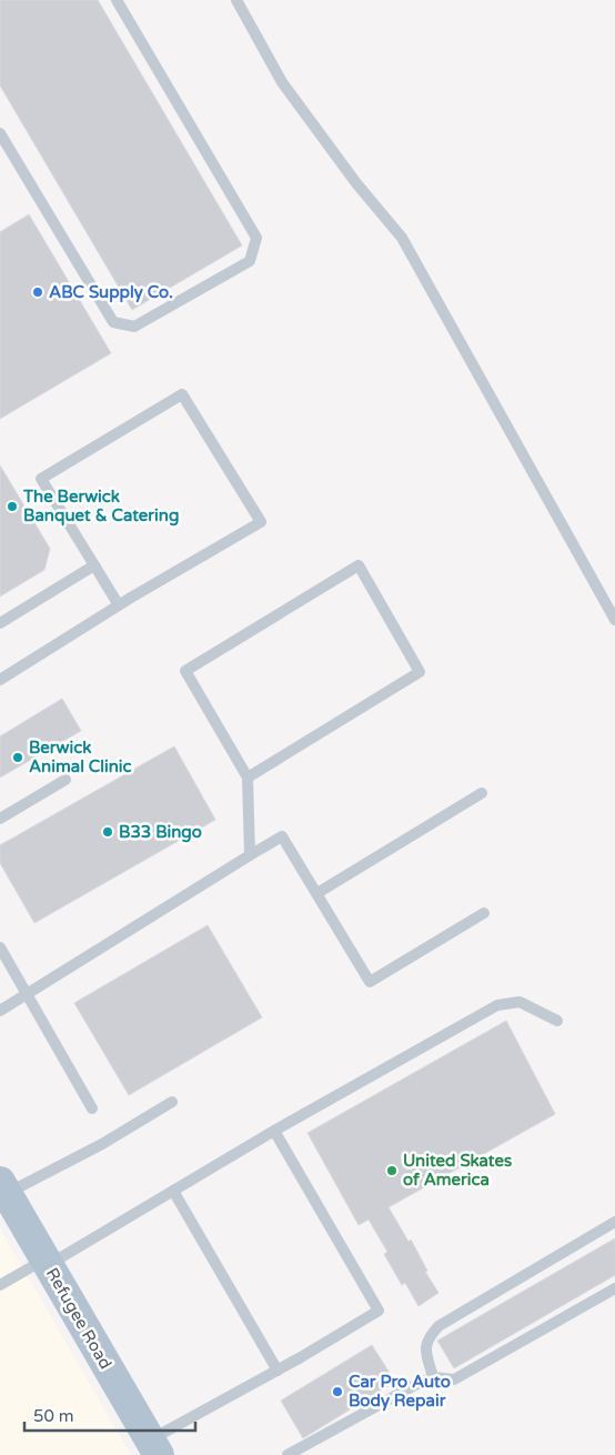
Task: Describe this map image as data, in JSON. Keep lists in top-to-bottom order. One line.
{"streets":{"main road":["Refugee Road"]},"places":["ABC Supply Co.","The Berwick Banquet & Catering","Berwick Animal Clinic","B33 Bingo","United Skates of America","Car Pro Auto Body Repair"],"scale_bar":"50 m"}
